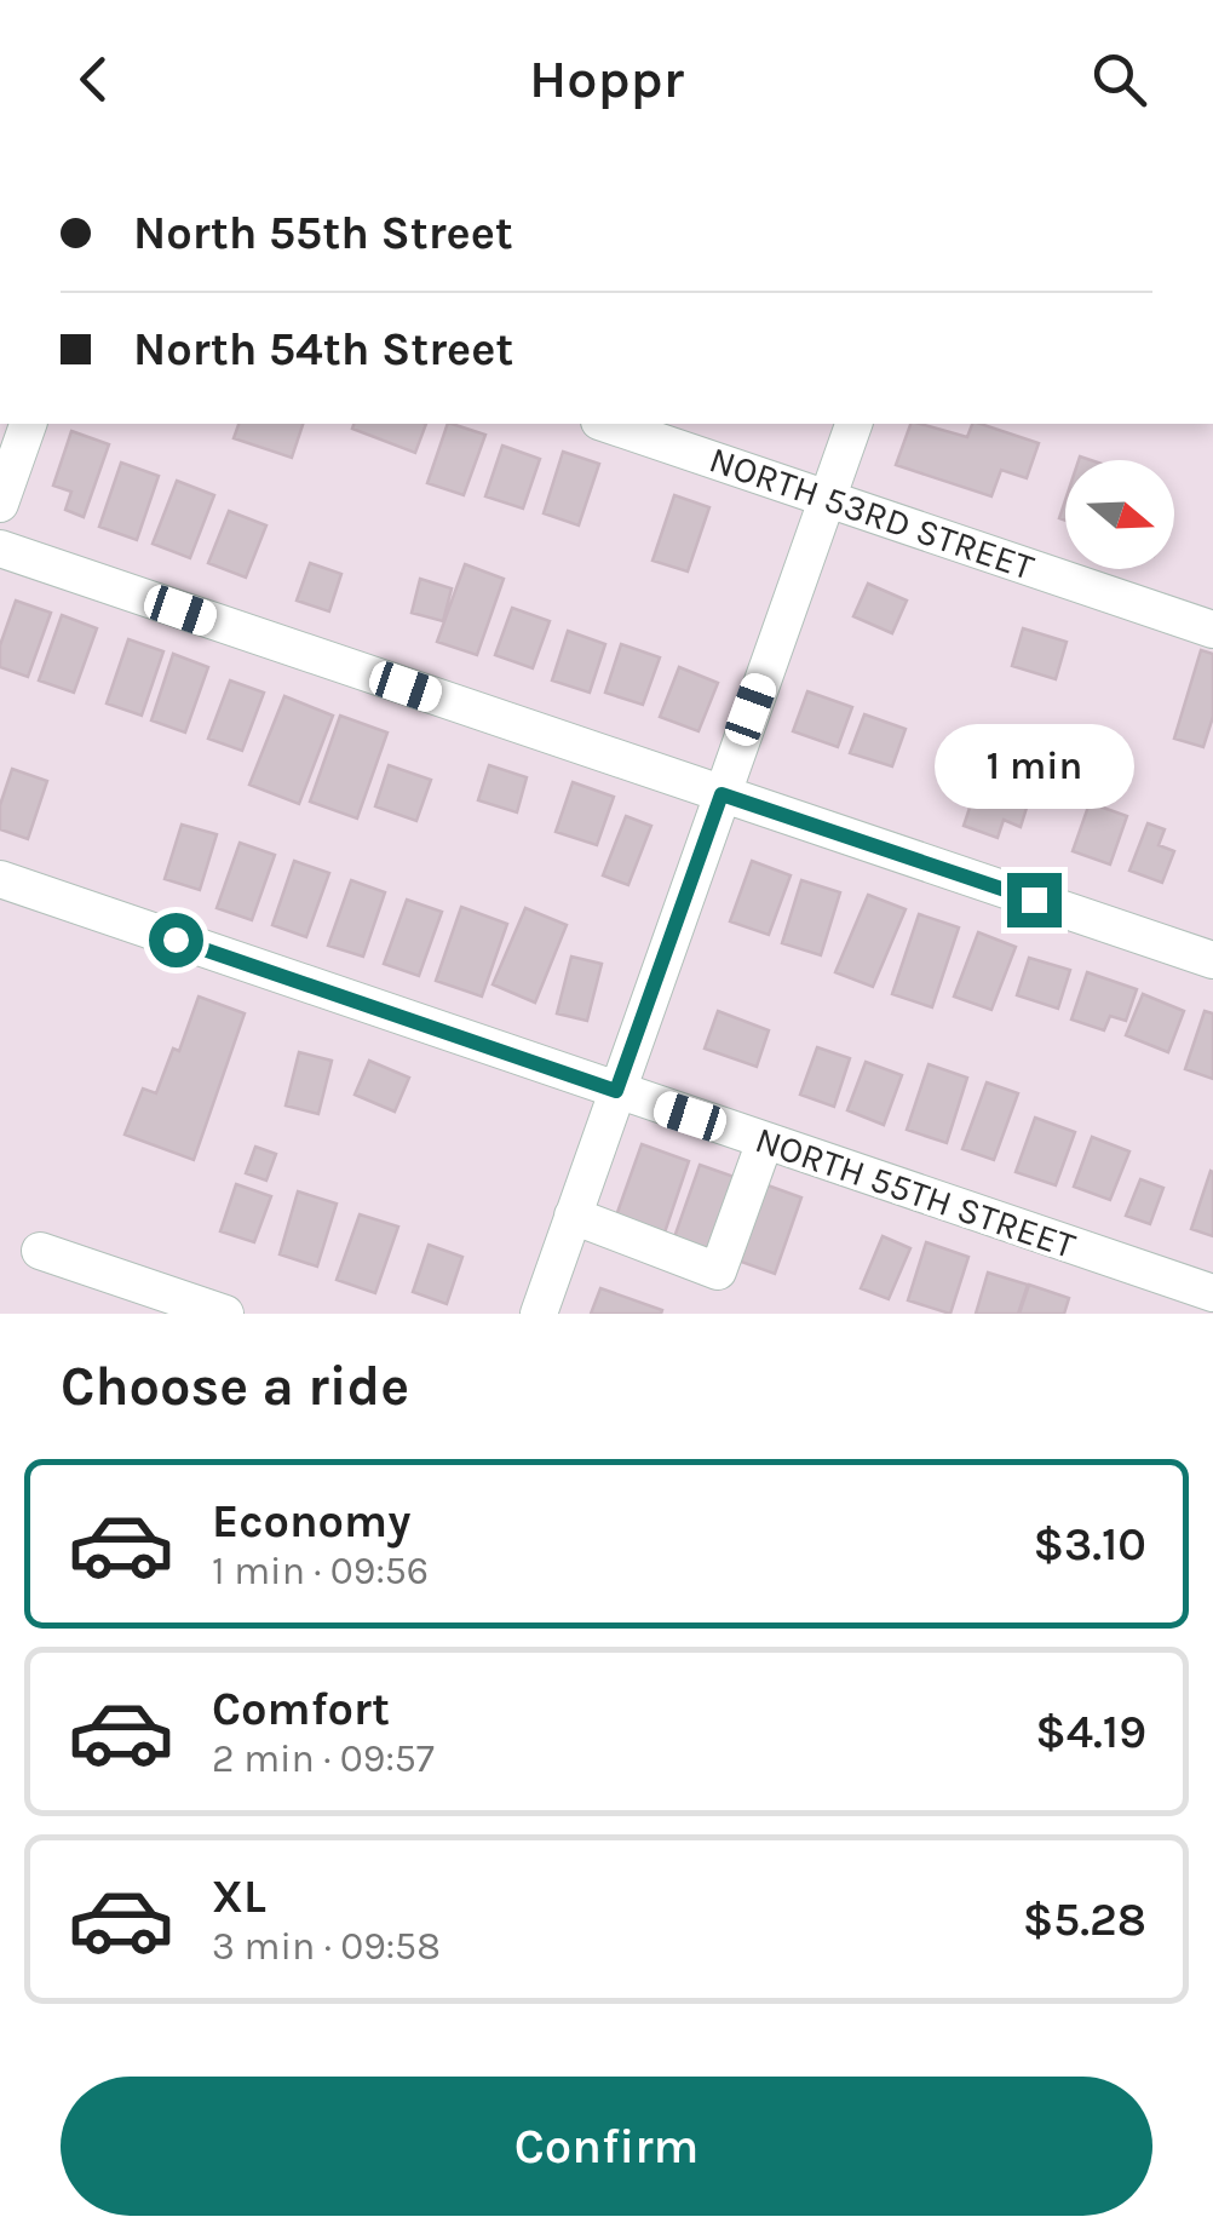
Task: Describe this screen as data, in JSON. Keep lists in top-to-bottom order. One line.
{"streets":{"street":["NORTH 53RD STREET","NORTH 55TH STREET"]},"north":"right","page":{"header":"Hoppr","banner":["North 55th Street","North 54th Street"],"bubble":"1 min","heading":"Choose a ride","list":[{"name":"Economy","note":"1 min · 09:56","value":"$3.10"},{"name":"Comfort","note":"2 min · 09:57","value":"$4.19"},{"name":"XL","note":"3 min · 09:58","value":"$5.28"}],"buttons":"Confirm"}}
